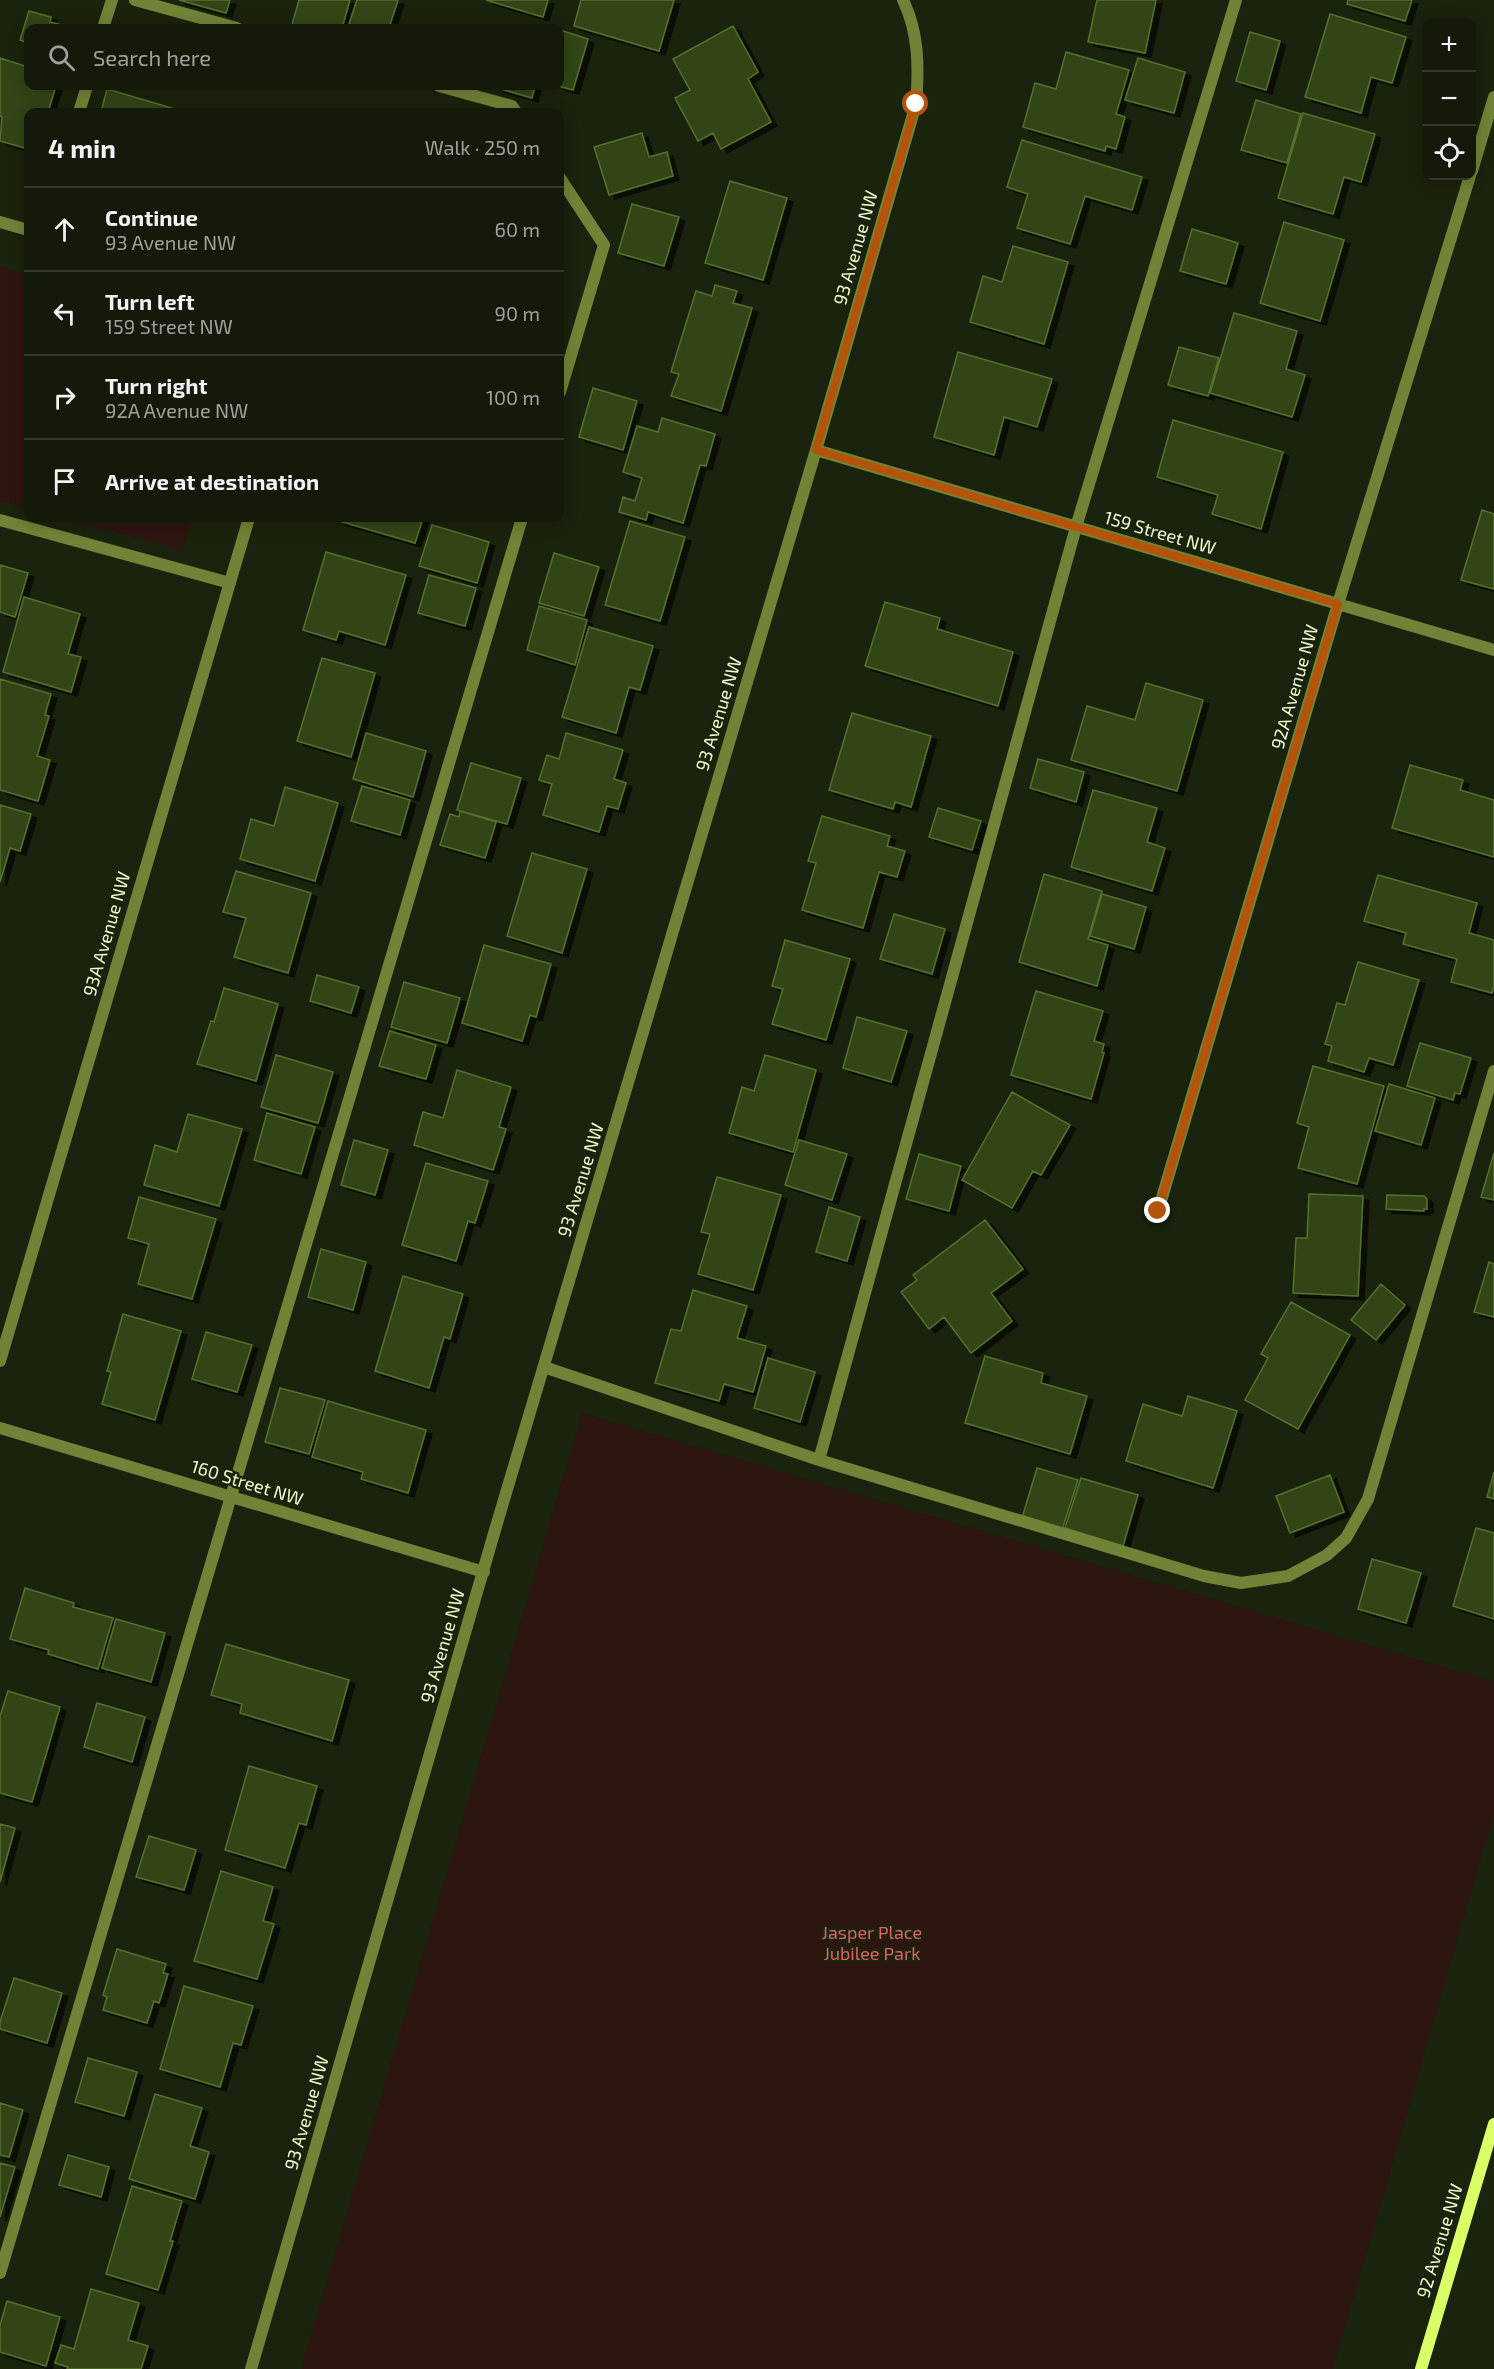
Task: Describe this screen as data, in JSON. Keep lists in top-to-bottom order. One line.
{"streets":{"street":["93 Avenue NW","159 Street NW","92A Avenue NW","93A Avenue NW","160 Street NW","92 Avenue NW"]},"crossings":[["93 Avenue NW","159 Street NW"],["93 Avenue NW","160 Street NW"],["159 Street NW","92A Avenue NW"]],"parks":["Jasper Place Jubilee Park"],"page":{"map_buttons":["+","−"],"search":"Search here","heading":["4 min","Walk · 250 m"],"list":[["Continue","93 Avenue NW","60 m"],["Turn left","159 Street NW","90 m"],["Turn right","92A Avenue NW","100 m"],"Arrive at destination"]}}
